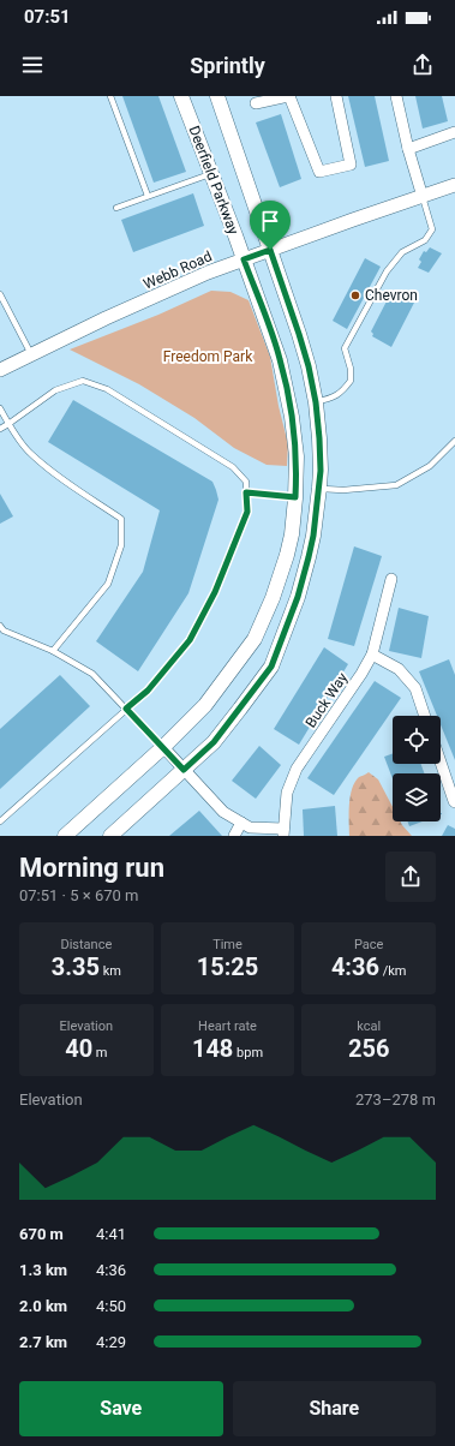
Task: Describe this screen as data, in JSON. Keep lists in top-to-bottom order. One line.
{"streets":{"main road":["Deerfield Parkway"],"street":["Webb Road","Buck Way"]},"crossings":[["Deerfield Parkway","Webb Road"]],"parks":["Freedom Park"],"places":["Chevron"],"page":{"status":"07:51","header":"Sprintly","heading":["Morning run","07:51 · 5 × 670 m"],"stats":[["Distance","3.35 km"],["Time","15:25"],["Pace","4:36 /km"],["Elevation","40 m"],["Heart rate","148 bpm"],["kcal","256"]],"chart":["Elevation","273–278 m"],"list":[{"name":"670 m","note":"4:41"},{"name":"1.3 km","note":"4:36"},{"name":"2.0 km","note":"4:50"},{"name":"2.7 km","note":"4:29"}],"buttons":["Save","Share"]}}
